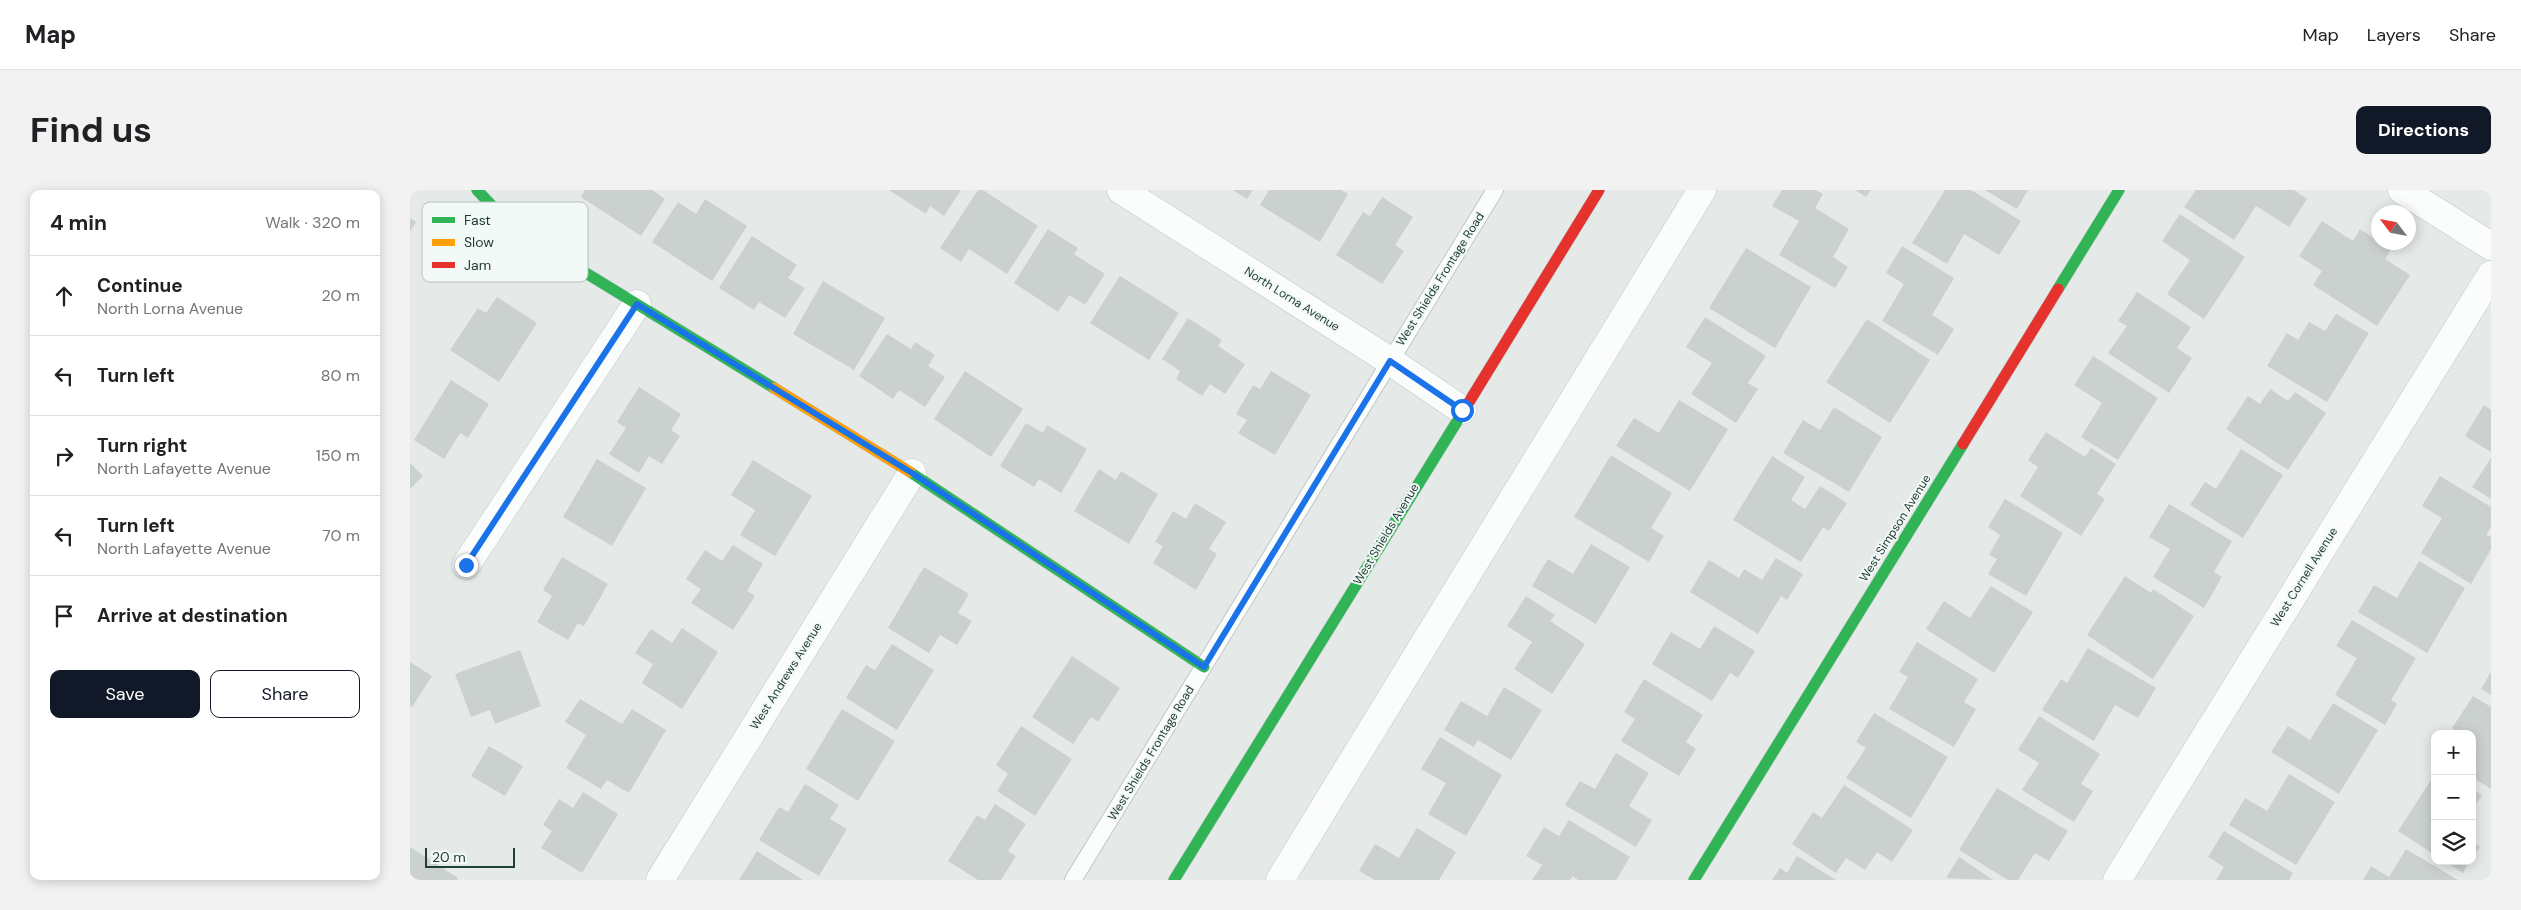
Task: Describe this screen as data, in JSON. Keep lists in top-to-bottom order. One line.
{"streets":{"street":["North Lorna Avenue","West Simpson Avenue","West Shields Avenue","West Cornell Avenue","West Andrews Avenue"],"lane":["West Shields Frontage Road"]},"crossings":[["West Shields Frontage Road","North Lorna Avenue"],["North Lorna Avenue","West Shields Avenue"]],"legend":["Fast","Slow","Jam"],"scale_bar":"20 m","north":"top left","page":{"header":"Map","nav":["Map","Layers","Share"],"buttons":["Directions",["Save","Share"]],"title":"Find us","heading":["4 min","Walk · 320 m"],"list":[["Continue","North Lorna Avenue","20 m"],["Turn left","80 m"],["Turn right","North Lafayette Avenue","150 m"],["Turn left","North Lafayette Avenue","70 m"],"Arrive at destination"],"map_buttons":["+","−"],"scale":"20 m"}}
